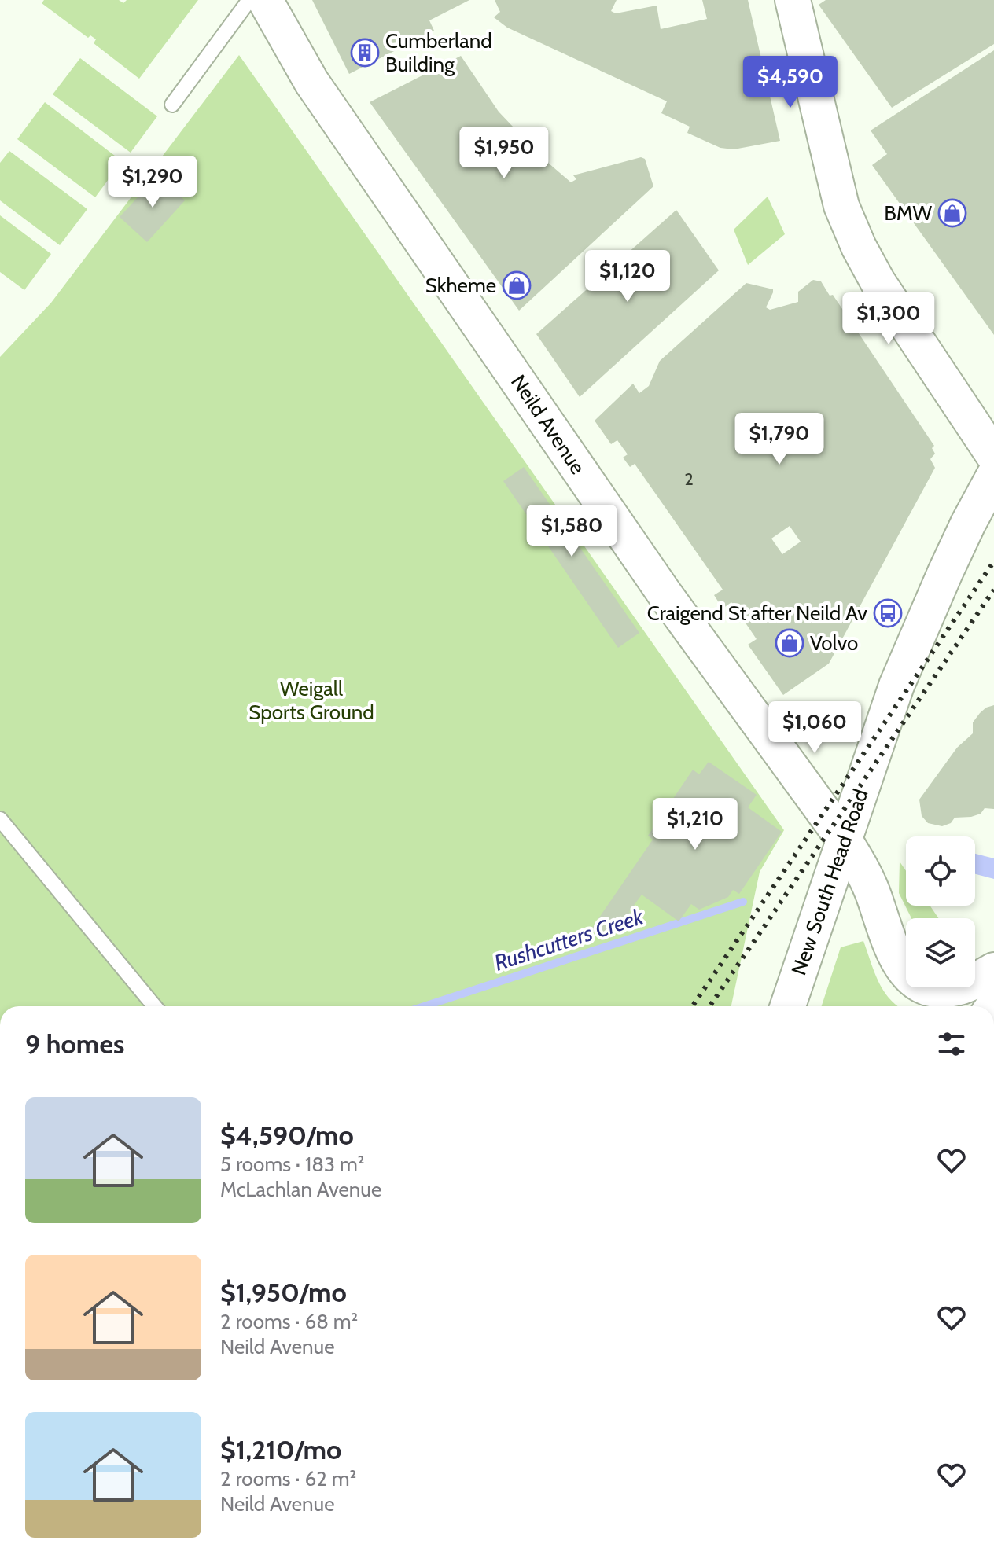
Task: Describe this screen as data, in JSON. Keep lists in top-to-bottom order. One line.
{"streets":{"main road":["Neild Avenue","New South Head Road"]},"crossings":[["Neild Avenue","New South Head Road"]],"water":["Rushcutters Creek"],"parks":["Weigall Sports Ground"],"places":{"building":["Cumberland Building"],"shop":["BMW","Skheme","Volvo"],"bus stop":["Craigend St after Neild Av"]},"house_numbers":["2"],"page":{"price":["$4,590","$1,950","$1,290","$1,120","$1,300","$1,790","$1,580","$1,060","$1,210"],"heading":"9 homes","list":[{"name":"$4,590/mo","note":"5 rooms · 183 m² · McLachlan Avenue"},{"name":"$1,950/mo","note":"2 rooms · 68 m² · Neild Avenue"},{"name":"$1,210/mo","note":"2 rooms · 62 m² · Neild Avenue"}]}}
